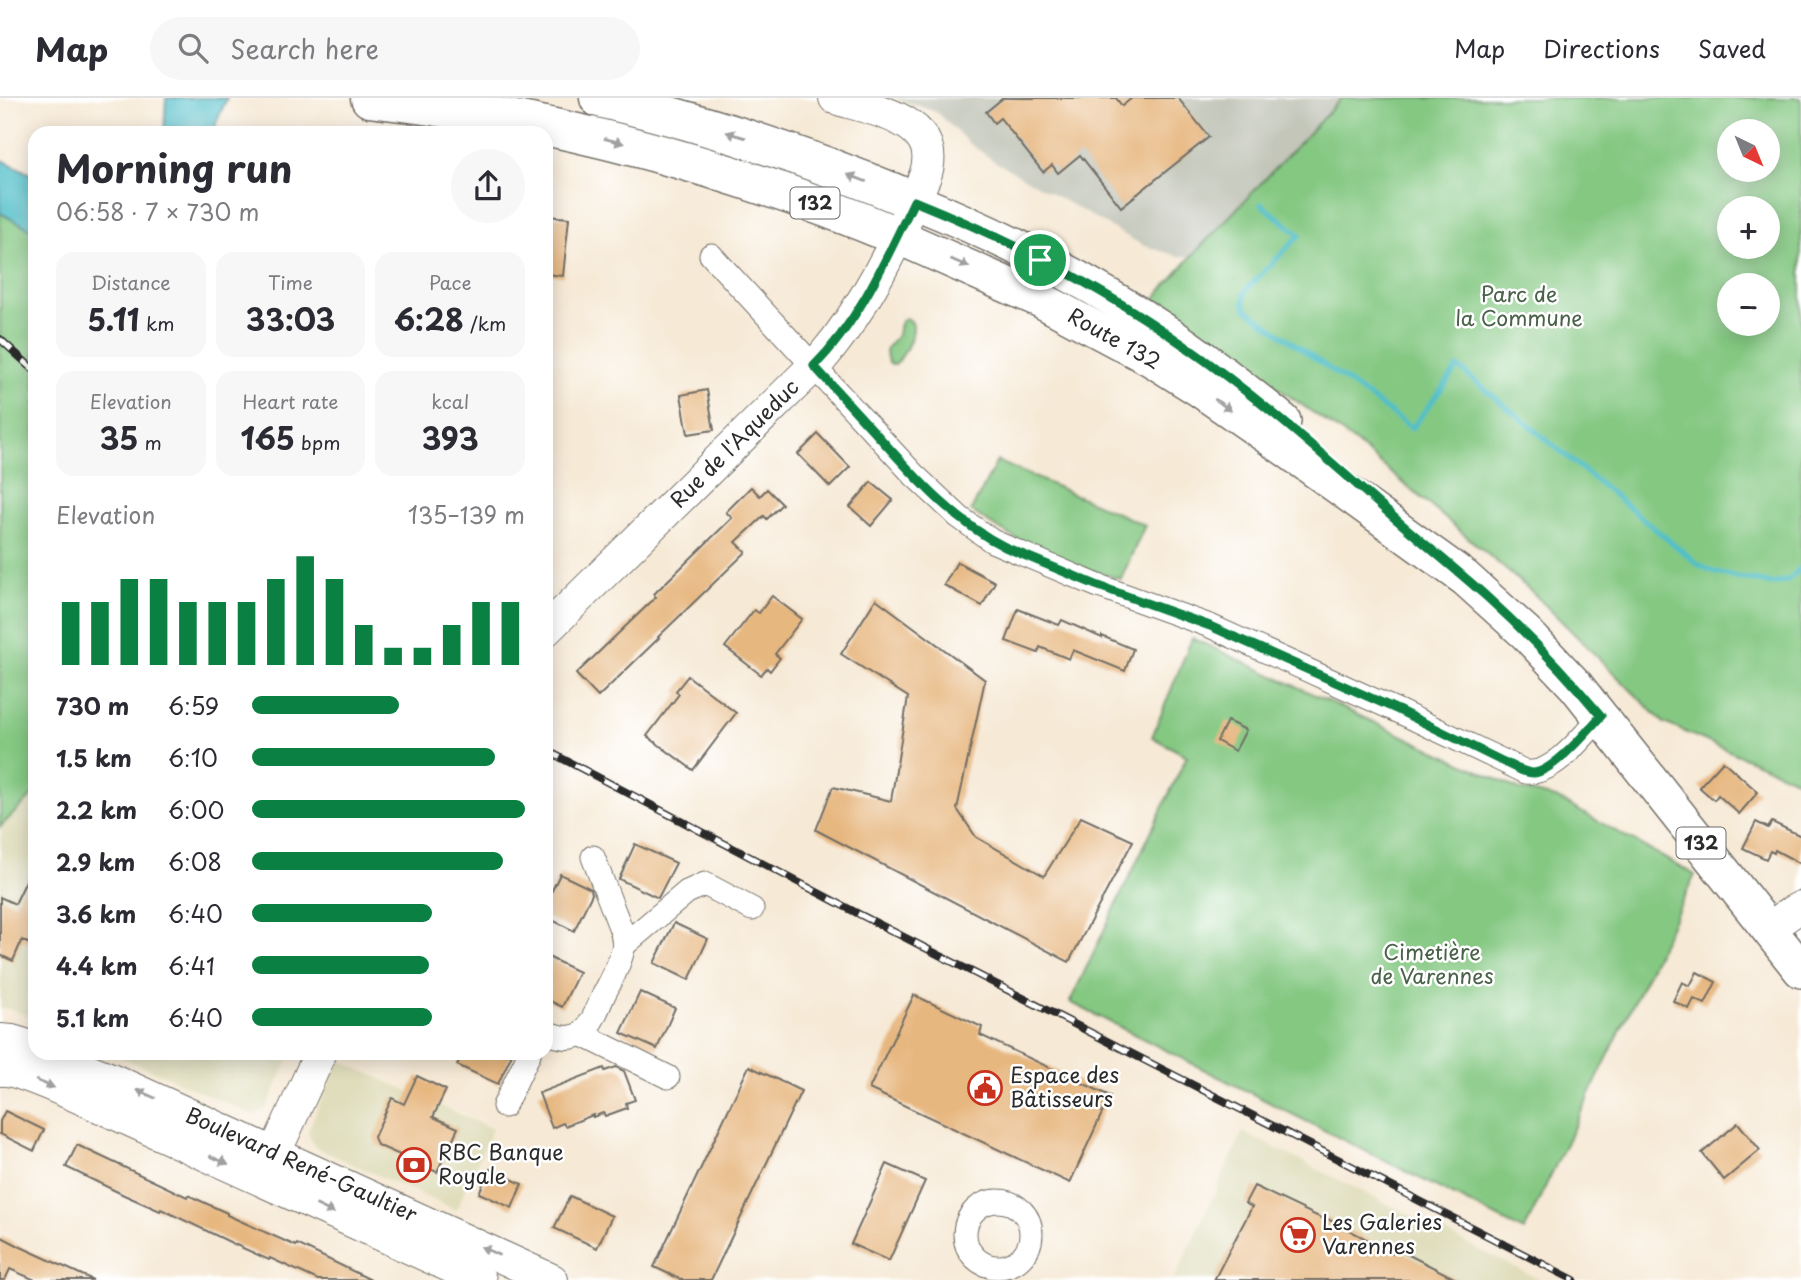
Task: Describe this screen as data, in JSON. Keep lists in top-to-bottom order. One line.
{"streets":{"highway":["132","Route 132"],"street":["Rue de l'Aqueduc","Boulevard René-Gaultier"]},"crossings":[["Route 132","Rue de l'Aqueduc"]],"parks":["Parc de la Commune","Cimetière de Varennes"],"places":{"public building":["Espace des Bâtisseurs"],"bank":["RBC Banque Royale"],"supermarket":["Les Galeries Varennes"]},"north":"bottom right","page":{"header":"Map","search":"Search here","nav":["Map","Directions","Saved"],"map_buttons":["+","−"],"heading":["Morning run","06:58 · 7 × 730 m"],"stats":[["Distance","5.11 km"],["Time","33:03"],["Pace","6:28 /km"],["Elevation","35 m"],["Heart rate","165 bpm"],["kcal","393"]],"chart":["Elevation","135–139 m"],"list":[{"name":"730 m","note":"6:59"},{"name":"1.5 km","note":"6:10"},{"name":"2.2 km","note":"6:00"},{"name":"2.9 km","note":"6:08"},{"name":"3.6 km","note":"6:40"},{"name":"4.4 km","note":"6:41"},{"name":"5.1 km","note":"6:40"}]}}
